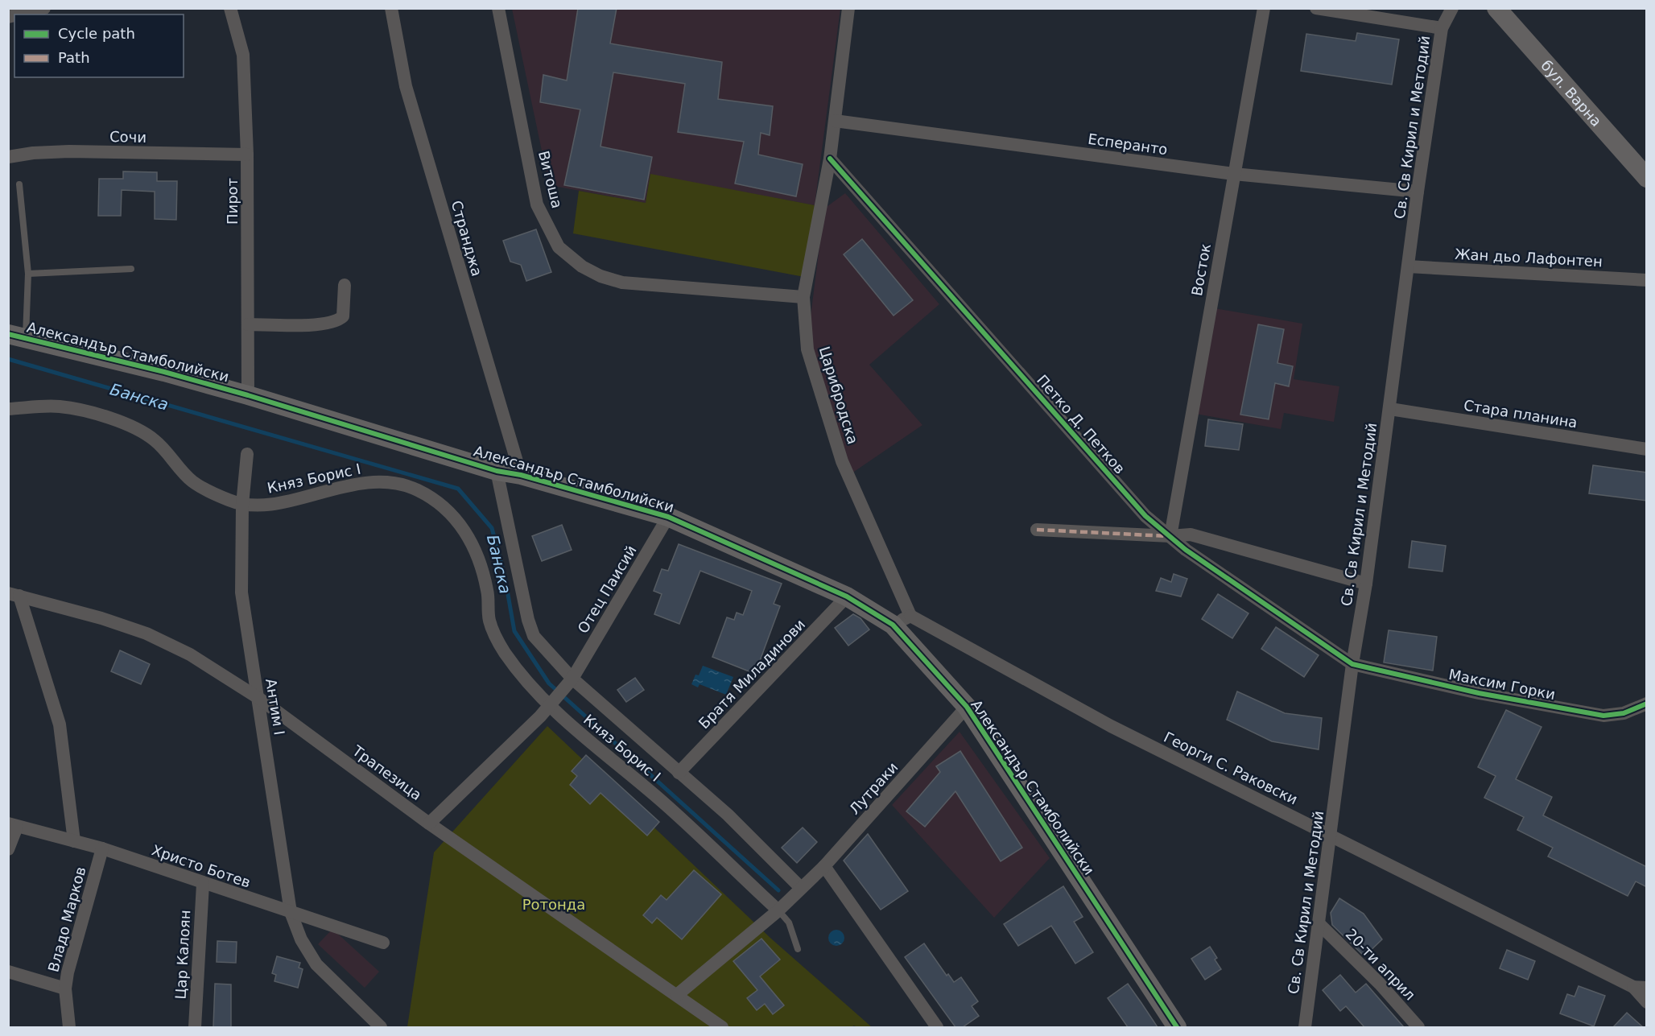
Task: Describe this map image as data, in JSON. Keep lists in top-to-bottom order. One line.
{"streets":{"street":["бул. Варна","Св. Св Кирил и Методий","Сочи","Есперанто","Витоша","Пирот","Странджа","Жан дьо Лафонтен","Восток","Александър Стамболийски","Царибродска","Стара планина","Петко Д. Петков","Княз Борис I","Отец Паисий","Братя Миладинови","Максим Горки","Антим I","Георги С. Раковски","Трапезица","Лутраки","Христо Ботев","Владо Марков","Цар Калоян","20-ти април"]},"crossings":[["Св. Св Кирил и Методий","Есперанто"],["Св. Св Кирил и Методий","Жан дьо Лафонтен"],["Св. Св Кирил и Методий","Стара планина"],["Св. Св Кирил и Методий","Петко Д. Петков"],["Св. Св Кирил и Методий","Максим Горки"],["Св. Св Кирил и Методий","Георги С. Раковски"],["Св. Св Кирил и Методий","20-ти април"],["Сочи","Пирот"],["Есперанто","Восток"],["Есперанто","Царибродска"],["Витоша","Царибродска"],["Пирот","Александър Стамболийски"],["Странджа","Александър Стамболийски"],["Восток","Петко Д. Петков"],["Александър Стамболийски","Княз Борис I"],["Александър Стамболийски","Отец Паисий"],["Александър Стамболийски","Братя Миладинови"],["Александър Стамболийски","Лутраки"],["Царибродска","Петко Д. Петков"],["Царибродска","Георги С. Раковски"],["Петко Д. Петков","Максим Горки"],["Княз Борис I","Отец Паисий"],["Княз Борис I","Братя Миладинови"],["Княз Борис I","Антим I"],["Княз Борис I","Лутраки"],["Антим I","Трапезица"],["Антим I","Христо Ботев"],["Трапезица","Лутраки"],["Христо Ботев","Владо Марков"],["Христо Ботев","Цар Калоян"]],"water":["Банска"],"parks":["Ротонда"],"legend":["Cycle path","Path"]}
